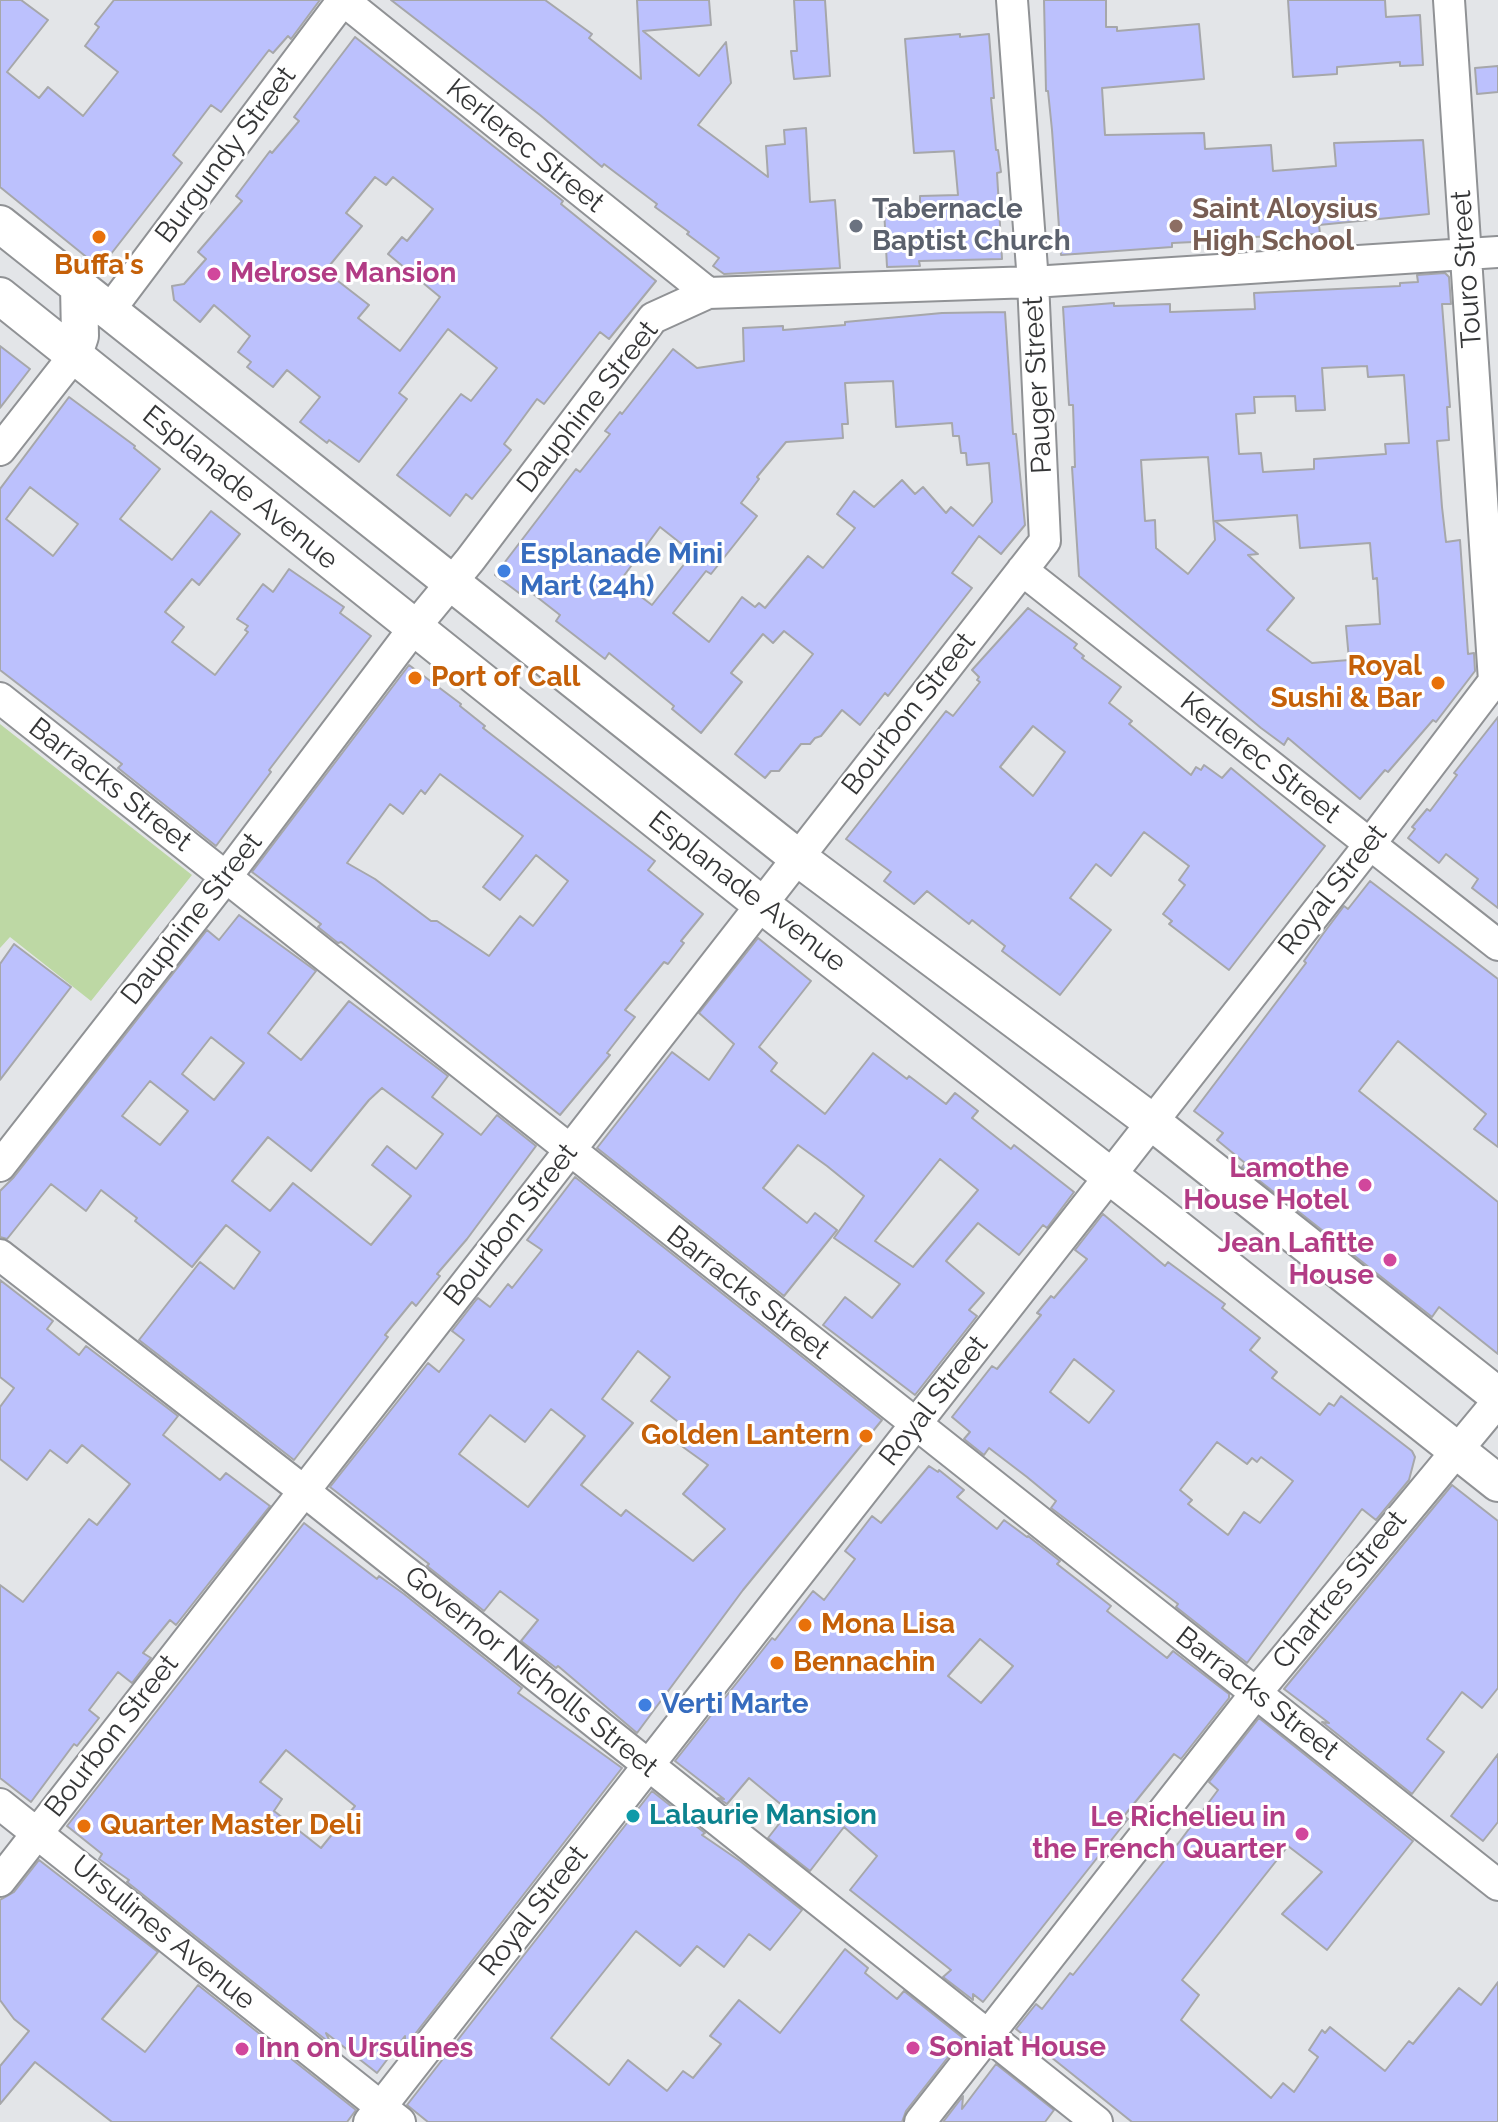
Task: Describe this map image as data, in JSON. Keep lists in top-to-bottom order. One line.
{"streets":{"street":["Kerlerec Street","Burgundy Street","Touro Street","Pauger Street","Dauphine Street","Esplanade Avenue","Bourbon Street","Barracks Street","Royal Street","Chartres Street","Governor Nicholls Street","Ursulines Avenue"]},"crossings":[["Kerlerec Street","Burgundy Street"],["Kerlerec Street","Pauger Street"],["Kerlerec Street","Dauphine Street"],["Kerlerec Street","Bourbon Street"],["Kerlerec Street","Royal Street"],["Burgundy Street","Esplanade Avenue"],["Touro Street","Dauphine Street"],["Touro Street","Royal Street"],["Pauger Street","Dauphine Street"],["Pauger Street","Bourbon Street"],["Dauphine Street","Esplanade Avenue"],["Dauphine Street","Barracks Street"],["Esplanade Avenue","Bourbon Street"],["Esplanade Avenue","Royal Street"],["Esplanade Avenue","Chartres Street"],["Bourbon Street","Barracks Street"],["Bourbon Street","Governor Nicholls Street"],["Bourbon Street","Ursulines Avenue"],["Barracks Street","Royal Street"],["Barracks Street","Chartres Street"],["Royal Street","Governor Nicholls Street"],["Royal Street","Ursulines Avenue"],["Chartres Street","Governor Nicholls Street"]],"places":["Tabernacle Baptist Church","Saint Aloysius High School","Buffa's","Melrose Mansion","Esplanade Mini Mart (24h)","Port of Call","Royal Sushi & Bar","Lamothe House Hotel","Jean Lafitte House","Golden Lantern","Mona Lisa","Bennachin","Verti Marte","Lalaurie Mansion","Quarter Master Deli","Le Richelieu in the French Quarter","Soniat House","Inn on Ursulines"]}
